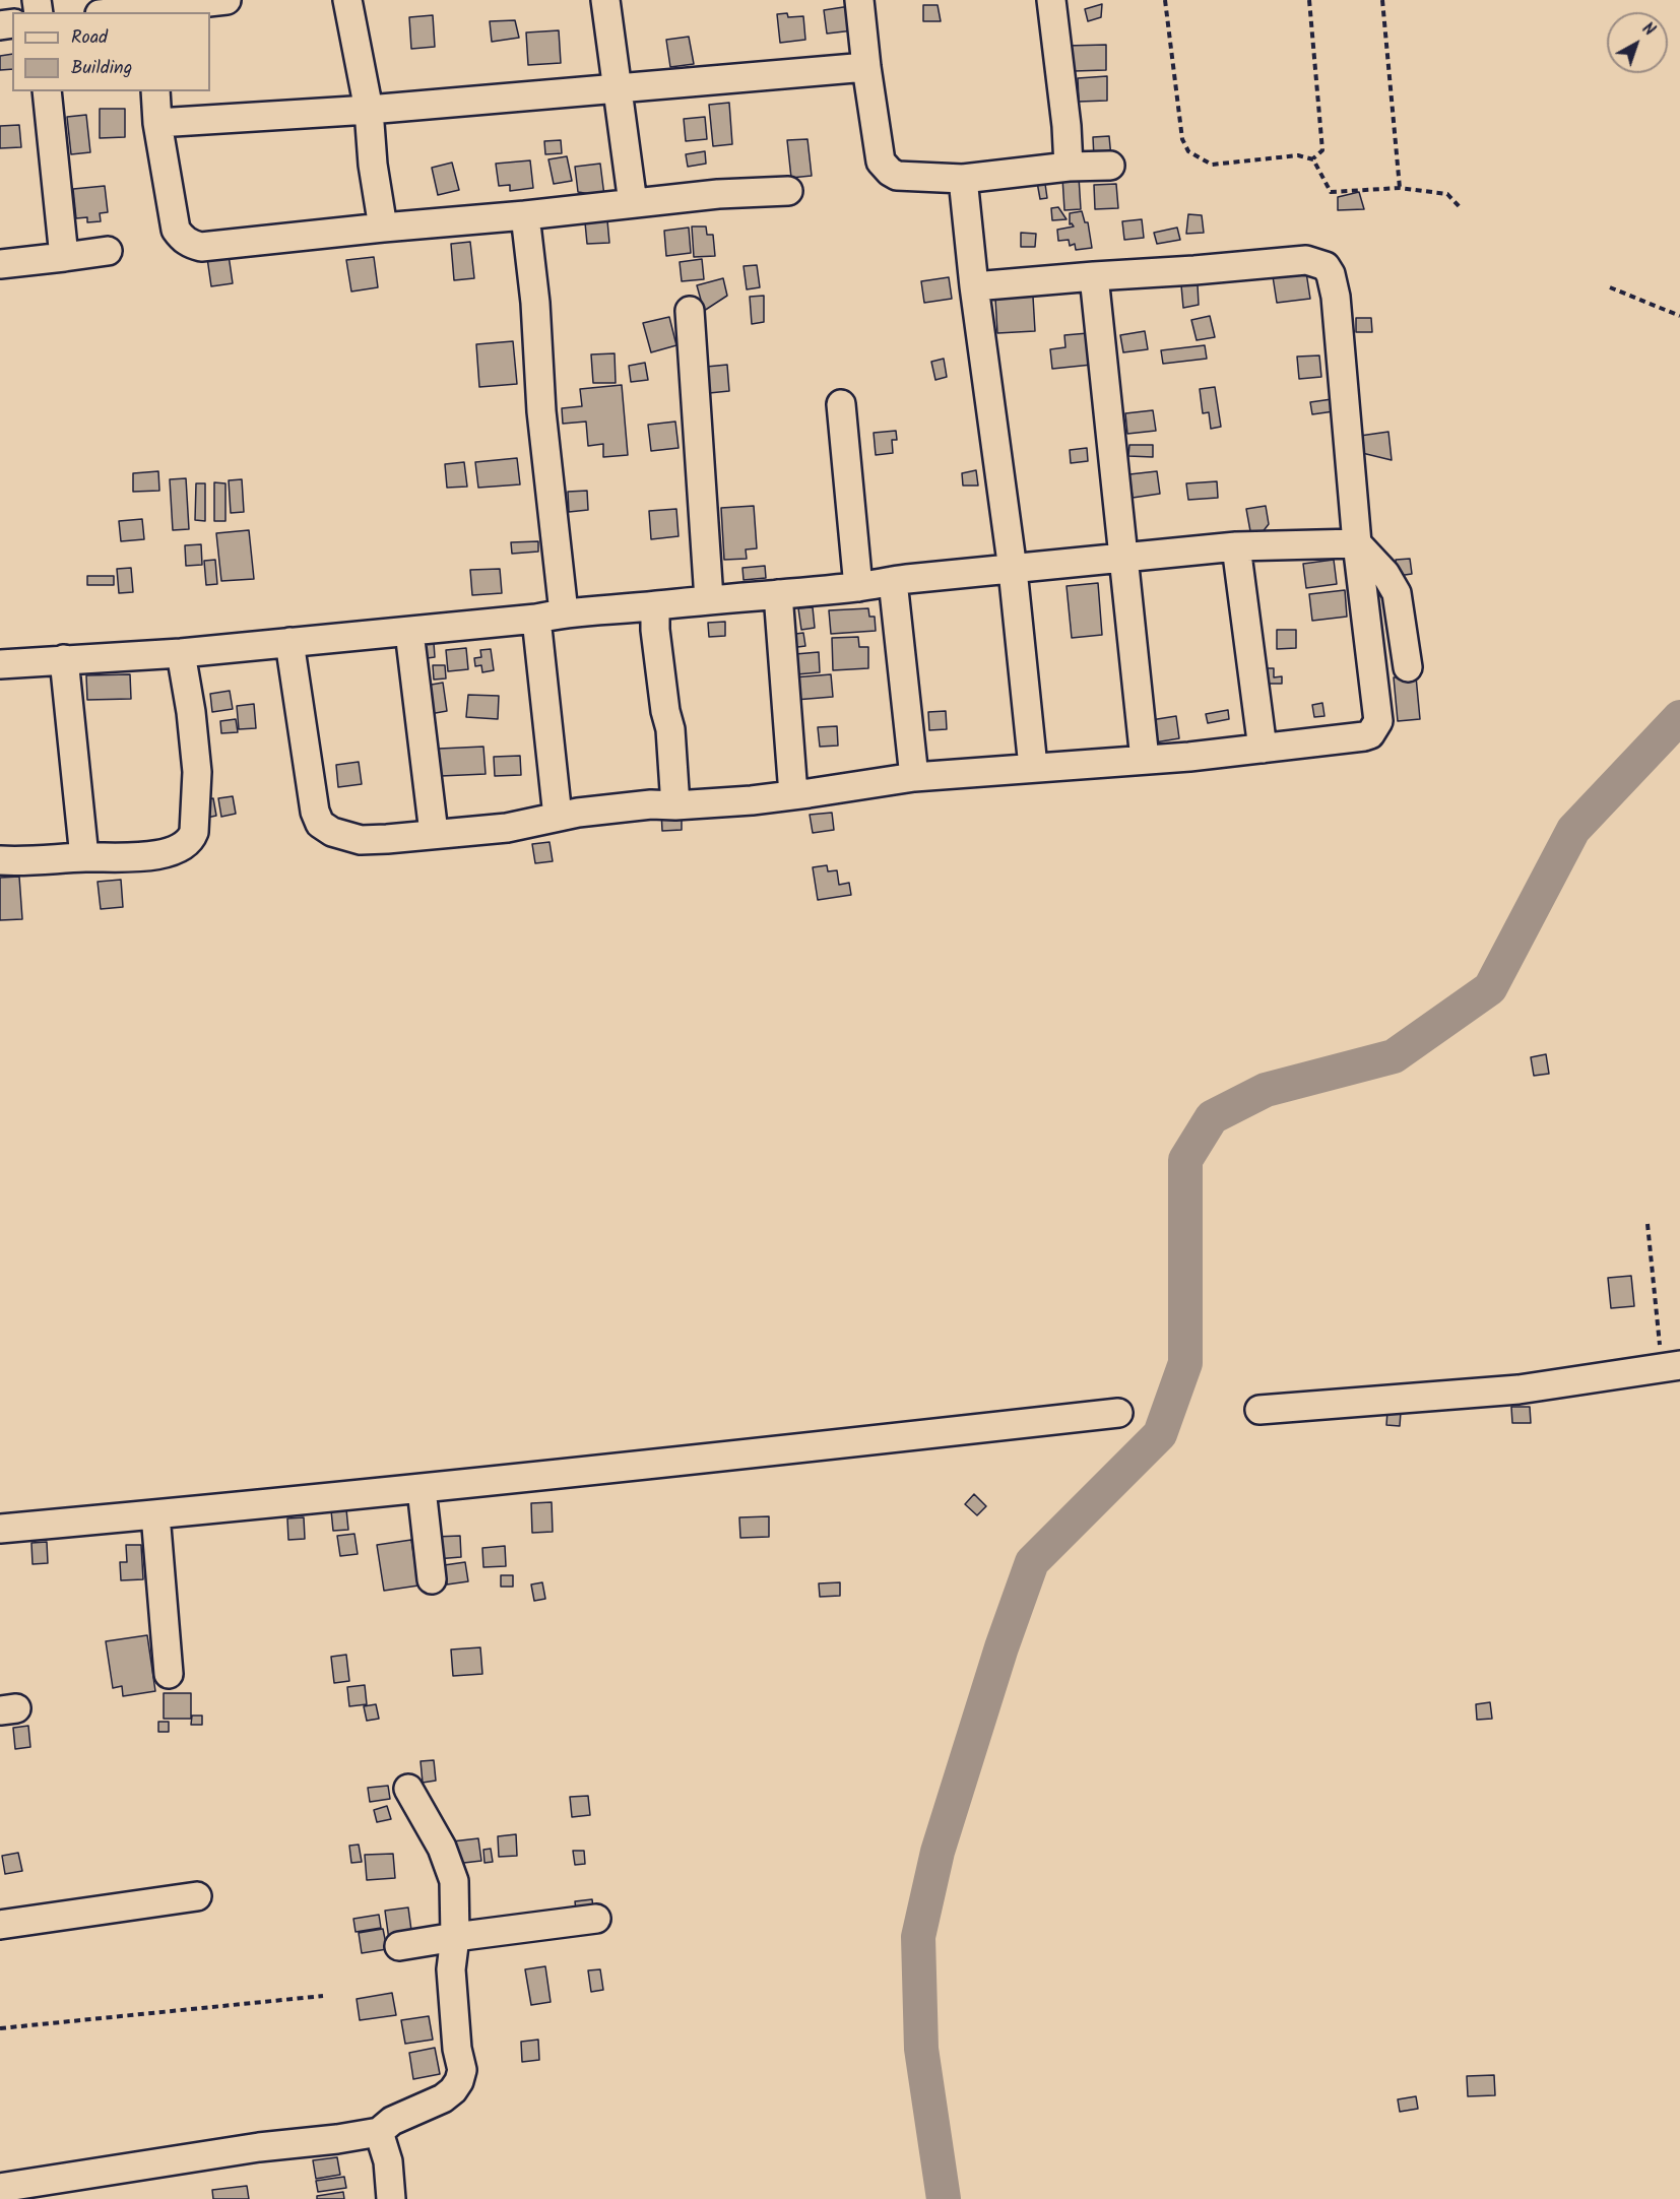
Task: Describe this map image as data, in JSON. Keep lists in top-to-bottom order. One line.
{"legend":["Road","Building"],"north":"top right"}
